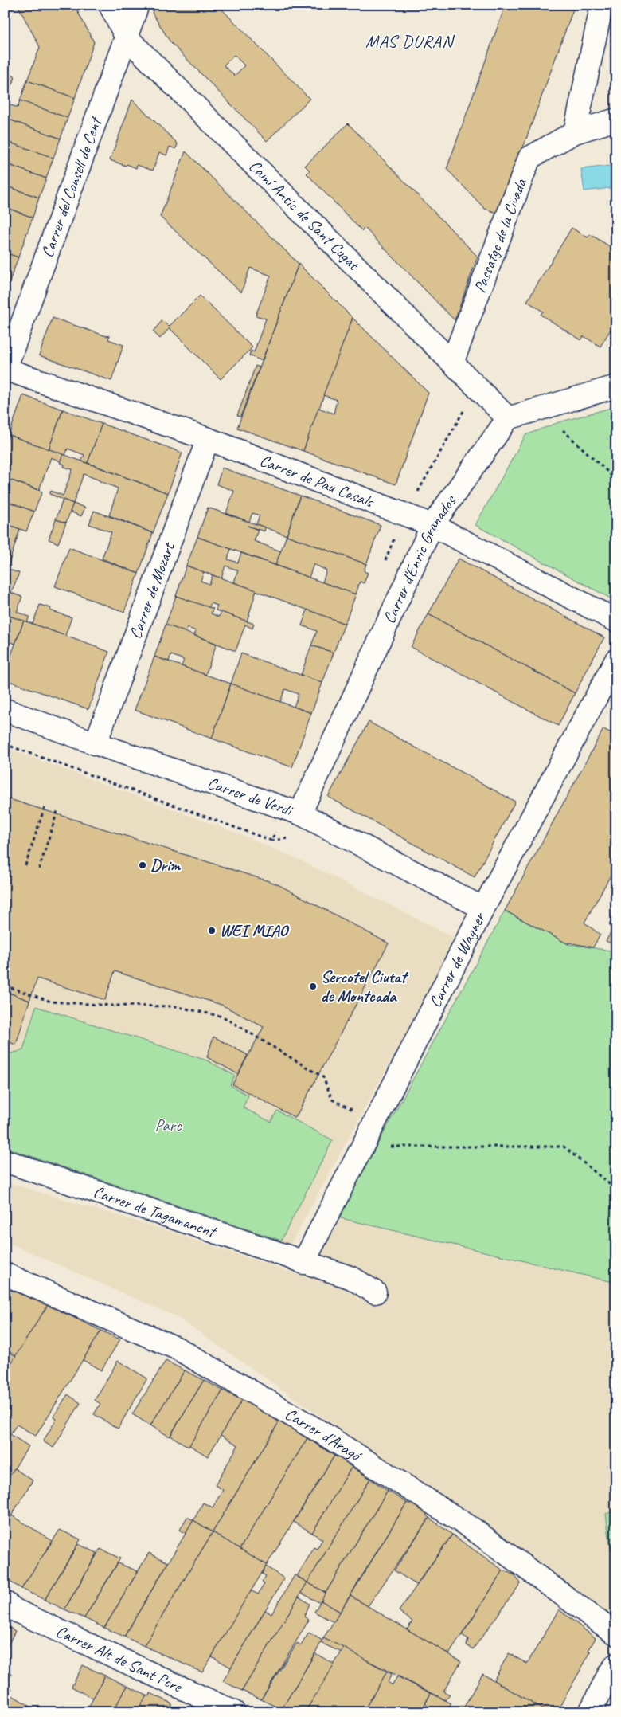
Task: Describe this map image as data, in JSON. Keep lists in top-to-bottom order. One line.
{"streets":{"street":["Carrer del Consell de Cent","Camí Antic de Sant Cugat","Passatge de la Civada","Carrer de Pau Casals","Carrer d'Enric Granados","Carrer de Mozart","Carrer de Verdi","Carrer de Wagner","Carrer de Tagamanent","Carrer d'Aragó","Carrer Alt de Sant Pere"]},"crossings":[["Carrer del Consell de Cent","Camí Antic de Sant Cugat"],["Carrer del Consell de Cent","Carrer de Pau Casals"],["Camí Antic de Sant Cugat","Passatge de la Civada"],["Camí Antic de Sant Cugat","Carrer d'Enric Granados"],["Carrer de Pau Casals","Carrer d'Enric Granados"],["Carrer de Pau Casals","Carrer de Mozart"],["Carrer d'Enric Granados","Carrer de Verdi"],["Carrer de Mozart","Carrer de Verdi"],["Carrer de Verdi","Carrer de Wagner"],["Carrer de Wagner","Carrer de Tagamanent"]],"districts":["MAS DURAN"],"parks":["Parc"],"places":["Drim","WEI MIAO","Sercotel Ciutat de Montcada"]}
